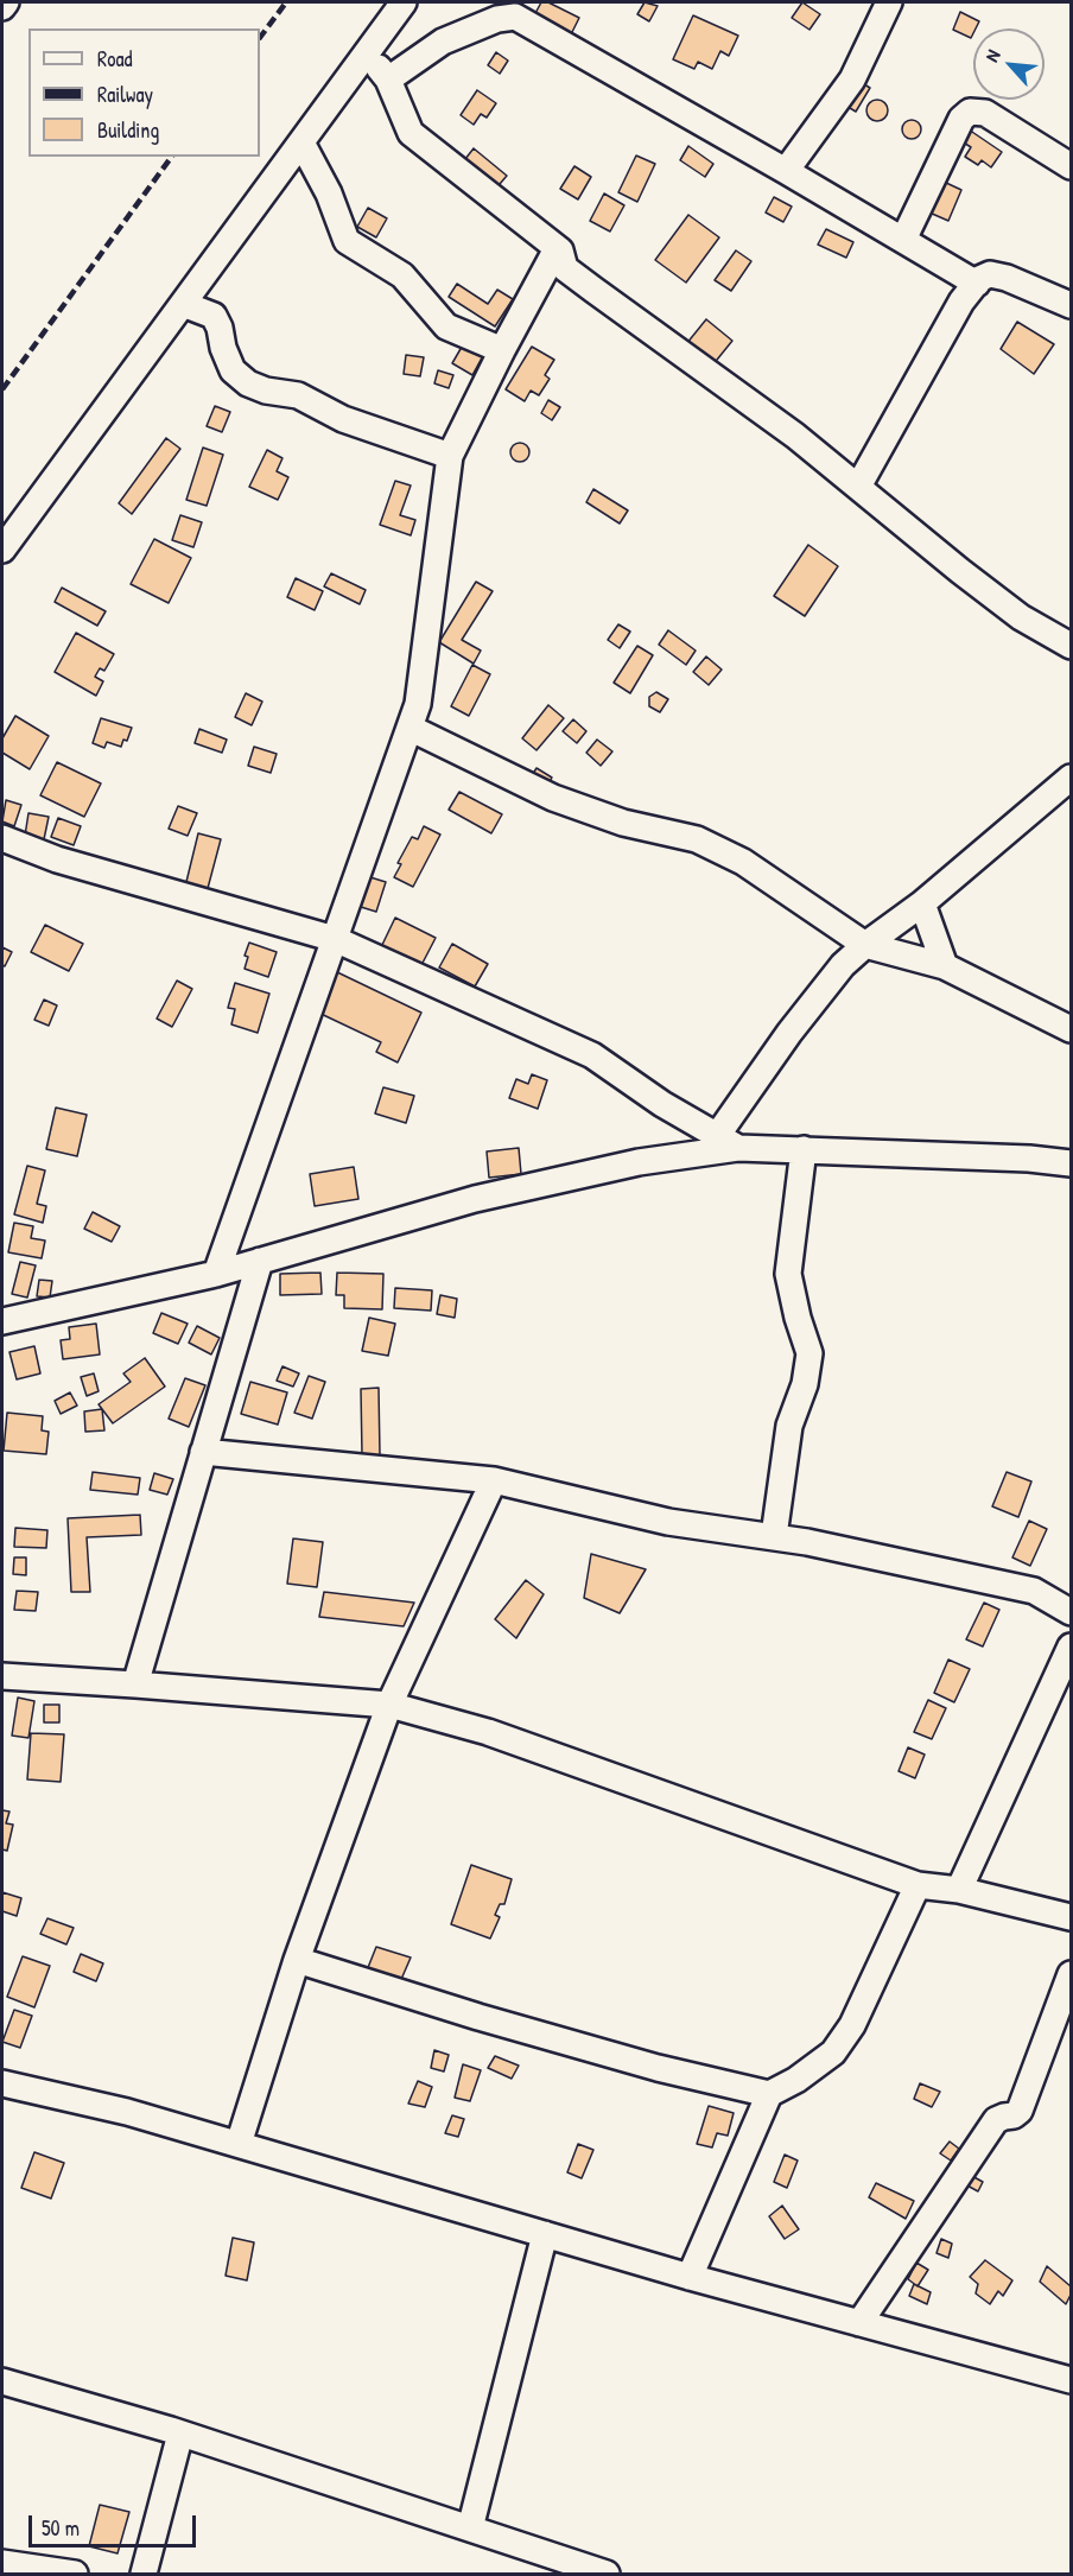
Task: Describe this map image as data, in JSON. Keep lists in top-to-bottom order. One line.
{"legend":["Road","Railway","Building"],"scale_bar":"50 m","north":"top left"}
